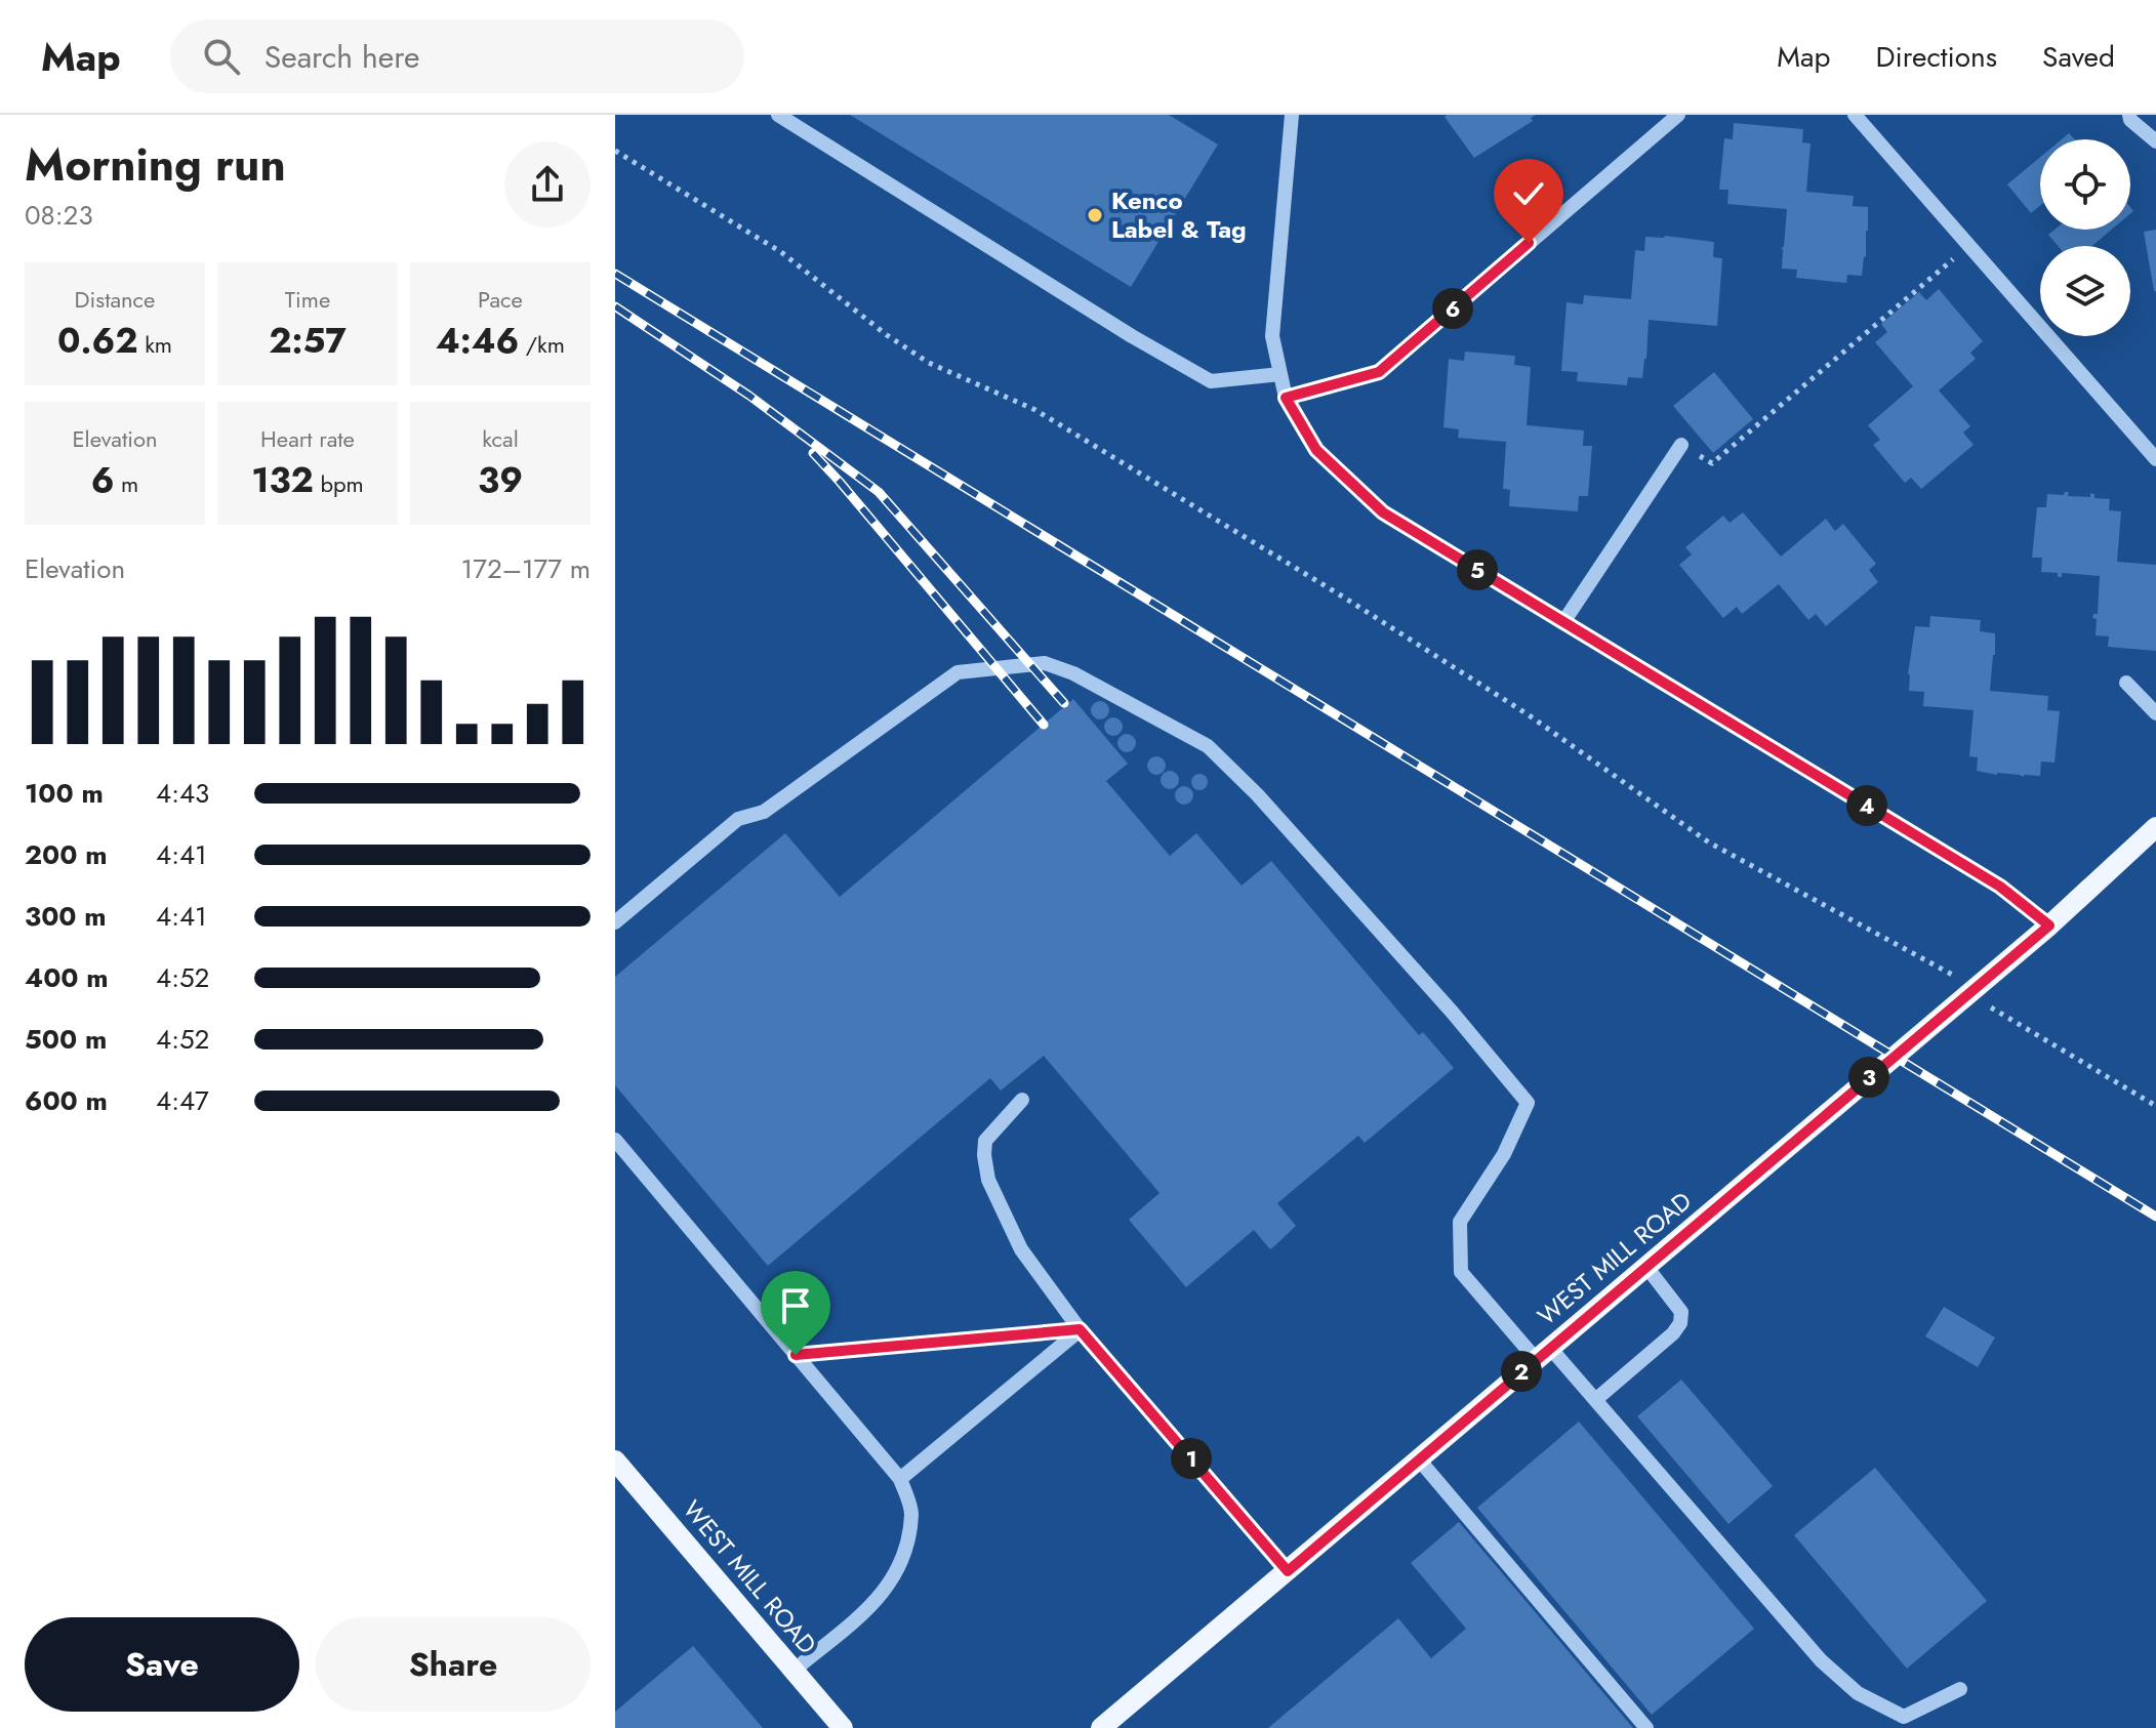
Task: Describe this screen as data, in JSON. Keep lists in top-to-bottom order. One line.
{"streets":{"main road":["WEST MILL ROAD"]},"places":["Kenco Label & Tag"],"page":{"header":"Map","search":"Search here","nav":["Map","Directions","Saved"],"heading":["Morning run","08:23"],"stats":[["Distance","0.62 km"],["Time","2:57"],["Pace","4:46 /km"],["Elevation","6 m"],["Heart rate","132 bpm"],["kcal","39"]],"pins":["6","5","4","3","2","1"],"chart":["Elevation","172–177 m"],"list":[{"name":"100 m","note":"4:43"},{"name":"200 m","note":"4:41"},{"name":"300 m","note":"4:41"},{"name":"400 m","note":"4:52"},{"name":"500 m","note":"4:52"},{"name":"600 m","note":"4:47"}],"buttons":["Save","Share"]}}
